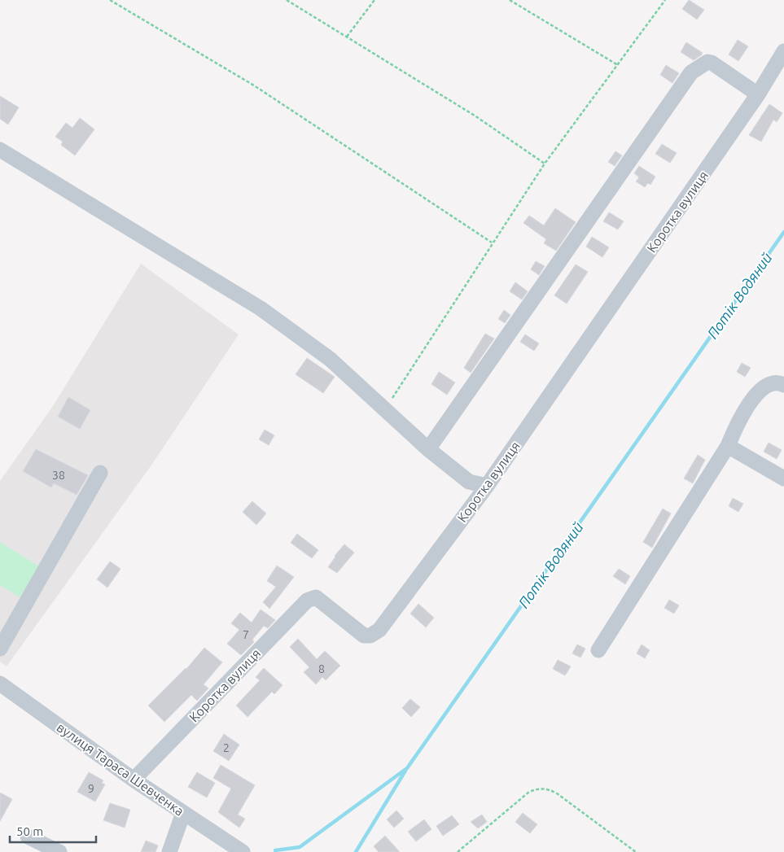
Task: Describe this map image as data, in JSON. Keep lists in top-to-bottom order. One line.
{"streets":{"street":["Коротка вулиця","вулиця Тараса Шевченка"]},"crossings":[["Коротка вулиця","вулиця Тараса Шевченка"]],"water":["Потік Водяний"],"house_numbers":["38","7","8","2","9"],"scale_bar":"50 m"}
